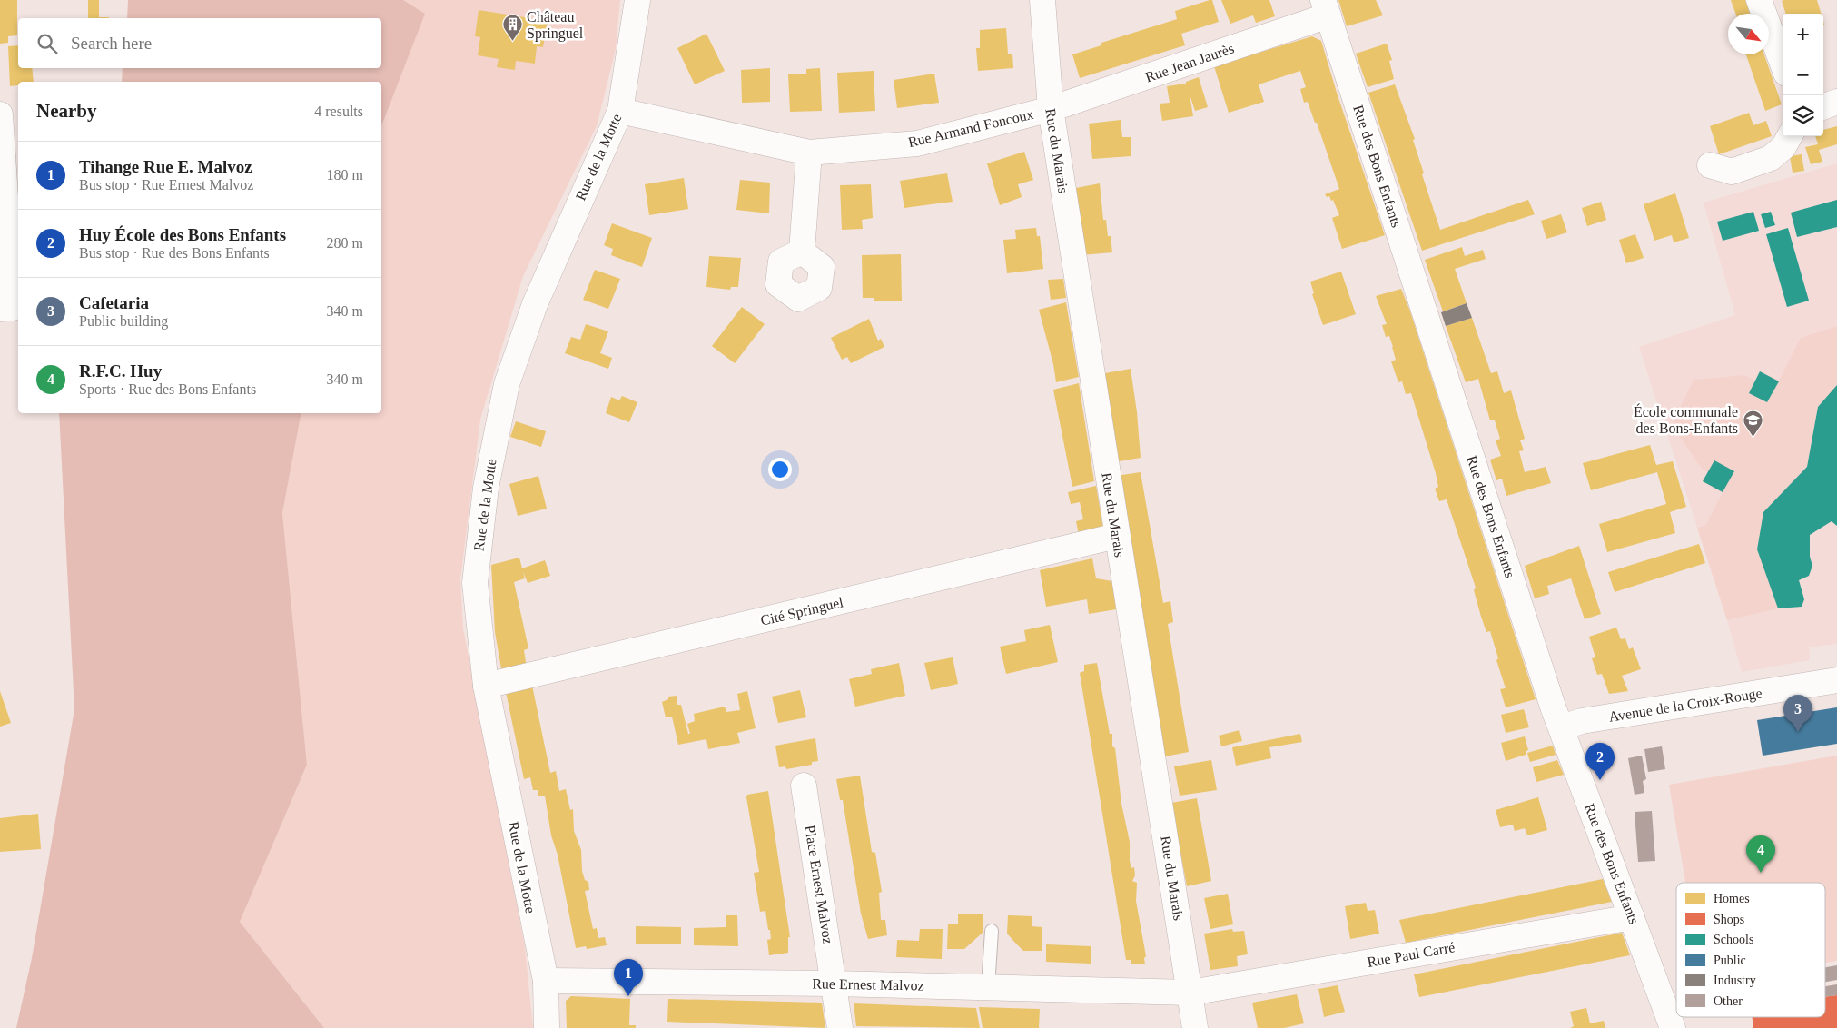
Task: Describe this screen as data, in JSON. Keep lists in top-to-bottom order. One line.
{"streets":{"street":["Rue Jean Jaurès","Rue Armand Foncoux","Rue du Marais","Rue de la Motte","Rue des Bons Enfants","Cité Springuel","Avenue de la Croix-Rouge","Place Ernest Malvoz","Rue Paul Carré","Rue Ernest Malvoz"]},"crossings":[["Rue Jean Jaurès","Rue Armand Foncoux"],["Rue Jean Jaurès","Rue du Marais"],["Rue Jean Jaurès","Rue des Bons Enfants"],["Rue Armand Foncoux","Rue du Marais"],["Rue Armand Foncoux","Rue de la Motte"],["Rue du Marais","Cité Springuel"],["Rue du Marais","Rue Paul Carré"],["Rue du Marais","Rue Ernest Malvoz"],["Rue de la Motte","Cité Springuel"],["Rue de la Motte","Rue Ernest Malvoz"],["Rue des Bons Enfants","Avenue de la Croix-Rouge"],["Rue des Bons Enfants","Rue Paul Carré"],["Place Ernest Malvoz","Rue Ernest Malvoz"],["Rue Paul Carré","Rue Ernest Malvoz"]],"places":{"building":["Château Springuel"],"school or university":["École communale des Bons-Enfants"]},"legend":["Homes","Shops","Schools","Public","Industry","Other"],"north":"bottom right","page":{"map_buttons":["+","−"],"search":"Search here","heading":["Nearby","4 results"],"list":[{"mark":"1","name":"Tihange Rue E. Malvoz","note":"Bus stop · Rue Ernest Malvoz","value":"180 m"},{"mark":"2","name":"Huy École des Bons Enfants","note":"Bus stop · Rue des Bons Enfants","value":"280 m"},{"mark":"3","name":"Cafetaria","note":"Public building","value":"340 m"},{"mark":"4","name":"R.F.C. Huy","note":"Sports · Rue des Bons Enfants","value":"340 m"}],"pins":["3","2","4","1"]}}
